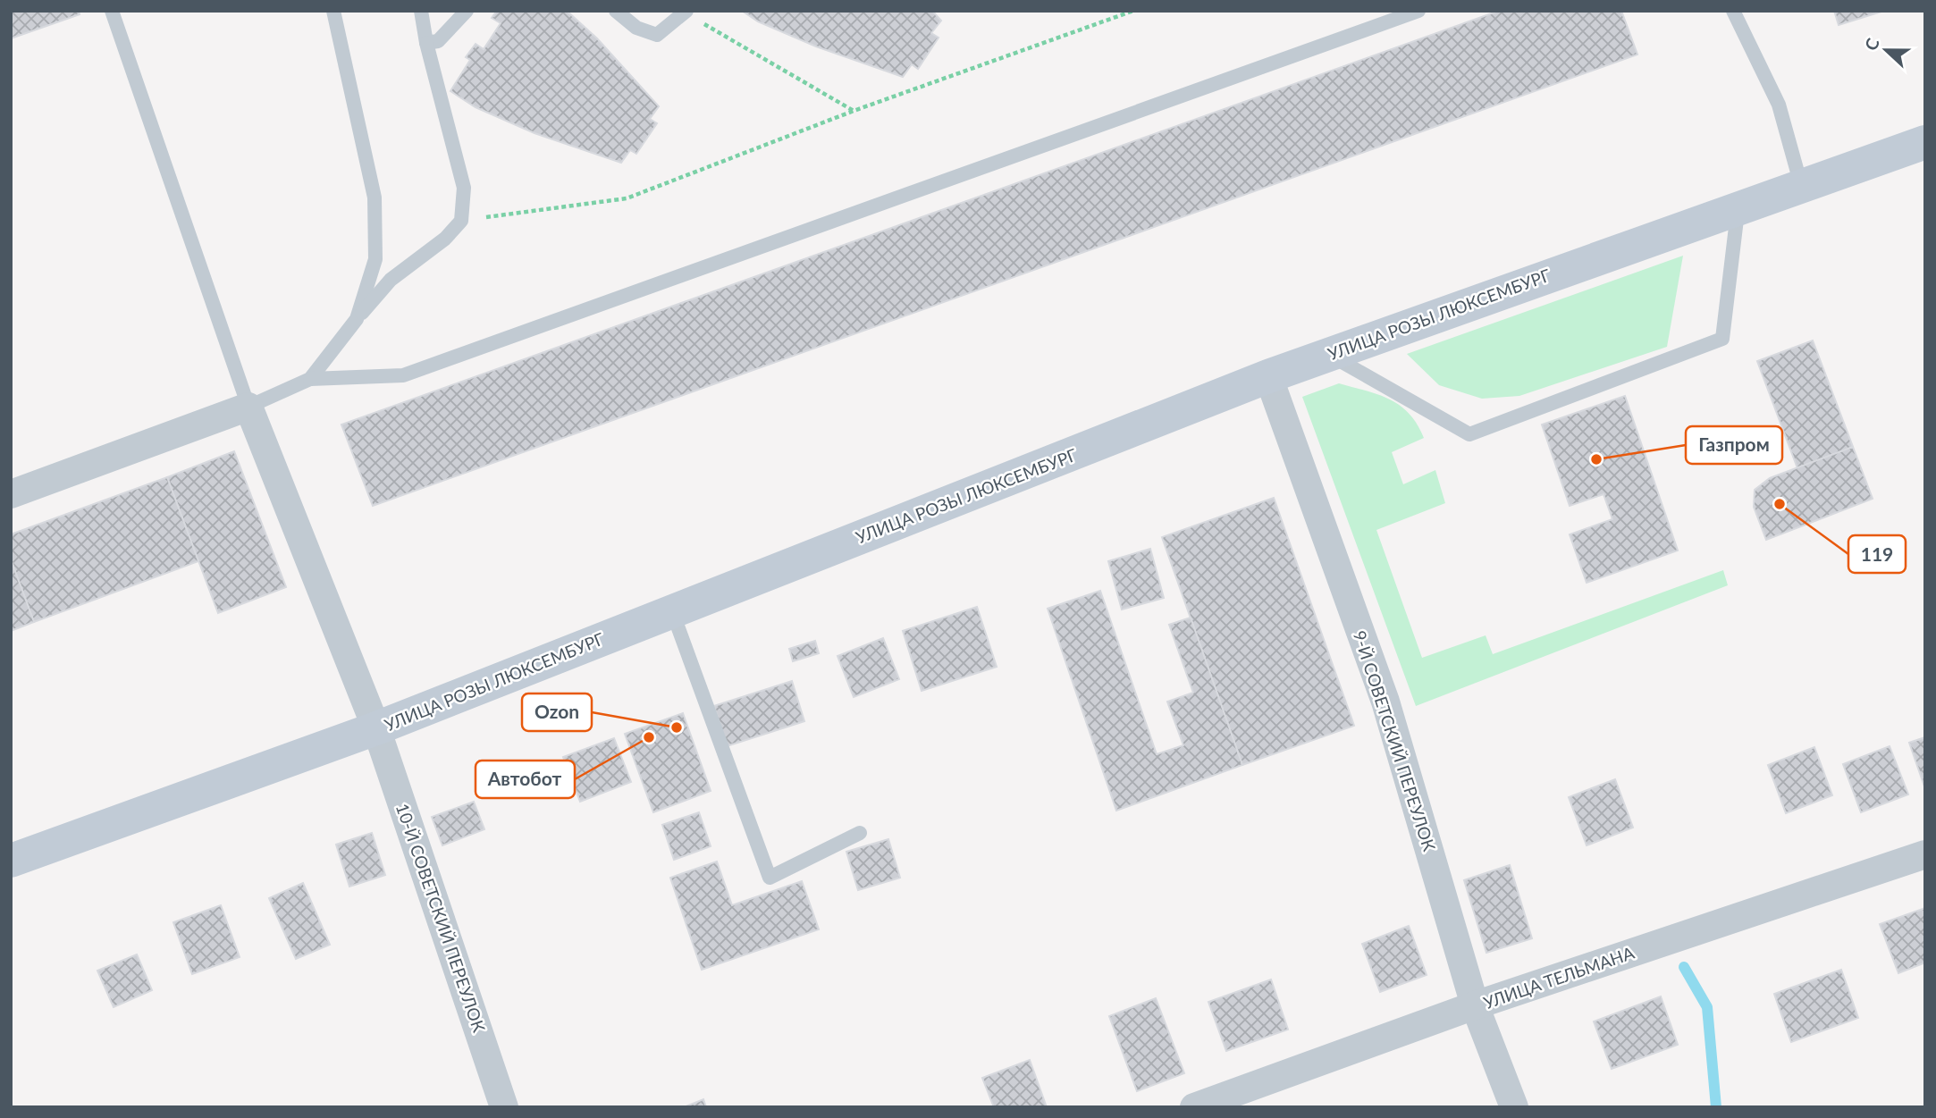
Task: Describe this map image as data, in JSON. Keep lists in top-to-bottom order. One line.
{"streets":{"main road":["УЛИЦА РОЗЫ ЛЮКСЕМБУРГ"],"street":["9-Й СОВЕТСКИЙ ПЕРЕУЛОК","10-Й СОВЕТСКИЙ ПЕРЕУЛОК","УЛИЦА ТЕЛЬМАНА"]},"crossings":[["УЛИЦА РОЗЫ ЛЮКСЕМБУРГ","9-Й СОВЕТСКИЙ ПЕРЕУЛОК"],["УЛИЦА РОЗЫ ЛЮКСЕМБУРГ","10-Й СОВЕТСКИЙ ПЕРЕУЛОК"],["9-Й СОВЕТСКИЙ ПЕРЕУЛОК","УЛИЦА ТЕЛЬМАНА"]],"places":["Газпром","119","Ozon","Автобот"],"north":"left"}
